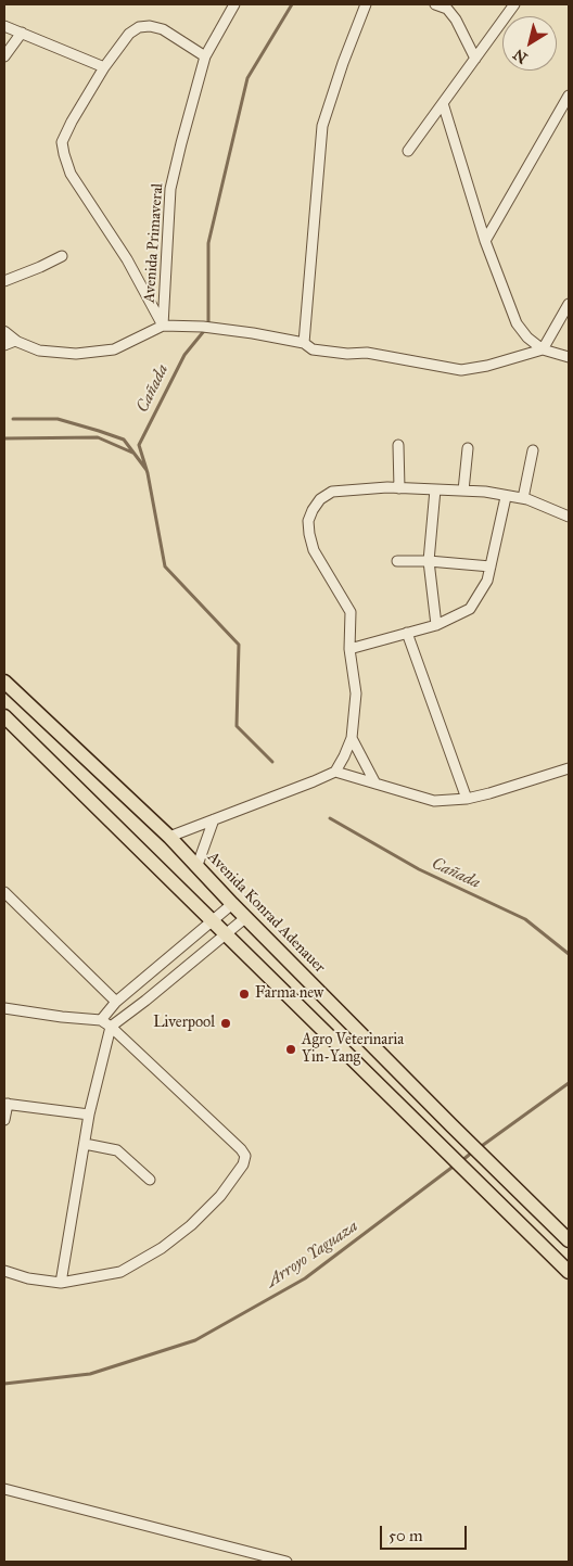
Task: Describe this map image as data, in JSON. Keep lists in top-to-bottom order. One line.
{"streets":{"main road":["Avenida Konrad Adenauer"],"street":["Avenida Primaveral"]},"water":["Cañada","Arroyo Yaguaza"],"places":["Farma new","Liverpool","Agro Veterinaria Yin-Yang"],"scale_bar":"50 m","north":"bottom left"}
